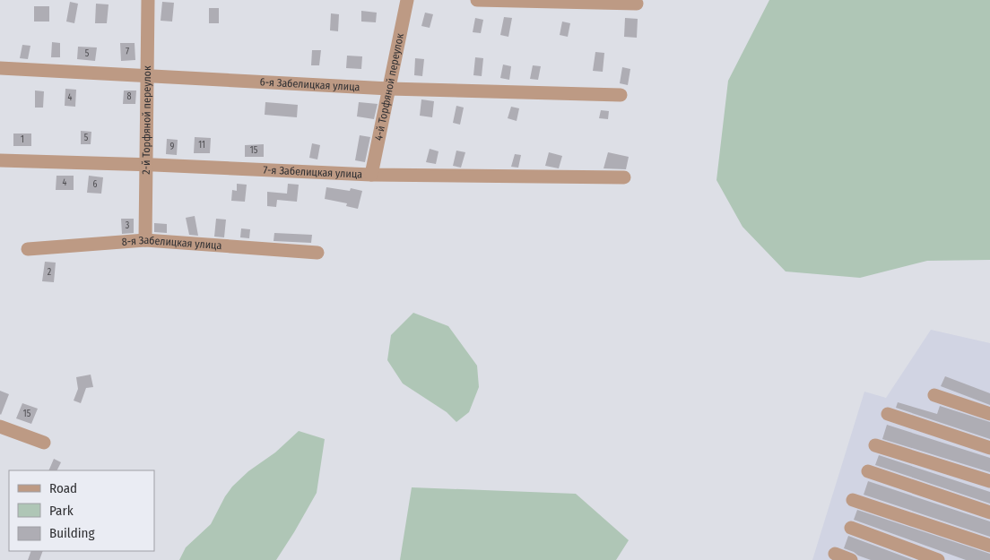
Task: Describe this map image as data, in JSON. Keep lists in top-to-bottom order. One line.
{"streets":{"street":["6-я Забелицкая улица","4-й Торфяной переулок","2-й Торфяной переулок","7-я Забелицкая улица","8-я Забелицкая улица"]},"crossings":[["6-я Забелицкая улица","4-й Торфяной переулок"],["6-я Забелицкая улица","2-й Торфяной переулок"],["4-й Торфяной переулок","7-я Забелицкая улица"],["2-й Торфяной переулок","7-я Забелицкая улица"],["2-й Торфяной переулок","8-я Забелицкая улица"]],"house_numbers":["7","5","8","4","5","1","11","9","15","4","6","3","2","15"],"legend":["Road","Park","Building"]}
